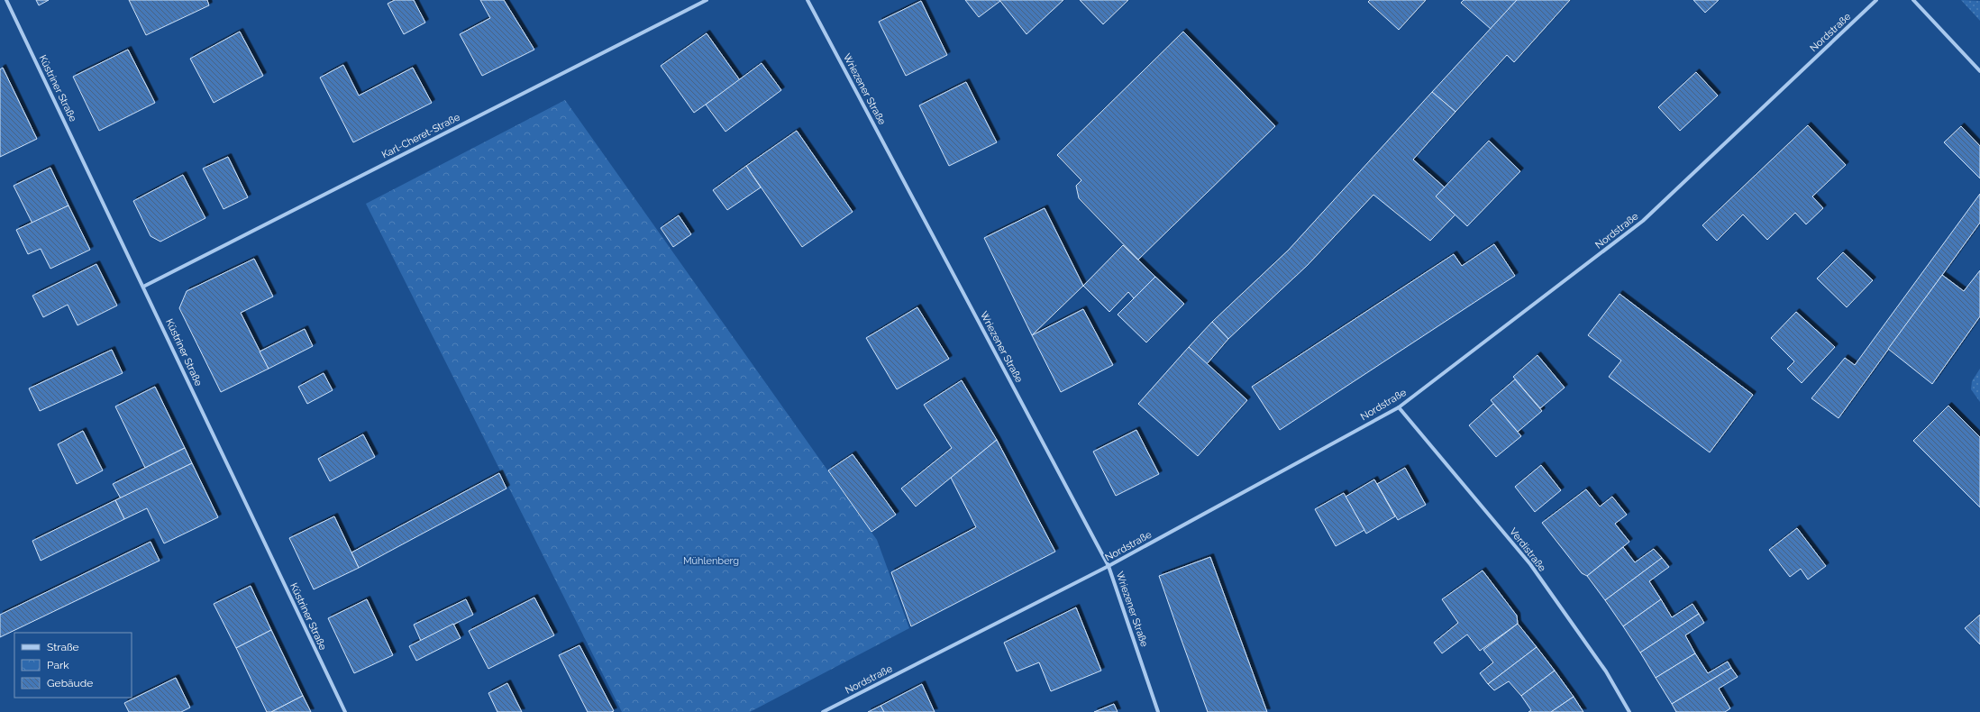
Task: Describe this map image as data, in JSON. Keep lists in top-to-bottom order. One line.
{"streets":{"street":["Nordstraße","Küstriner Straße","Wriezener Straße","Karl-Cheret-Straße","Verdistraße"]},"crossings":[["Nordstraße","Wriezener Straße"],["Nordstraße","Verdistraße"],["Küstriner Straße","Karl-Cheret-Straße"]],"parks":["Mühlenberg"],"legend":["Straße","Park","Gebäude"]}
